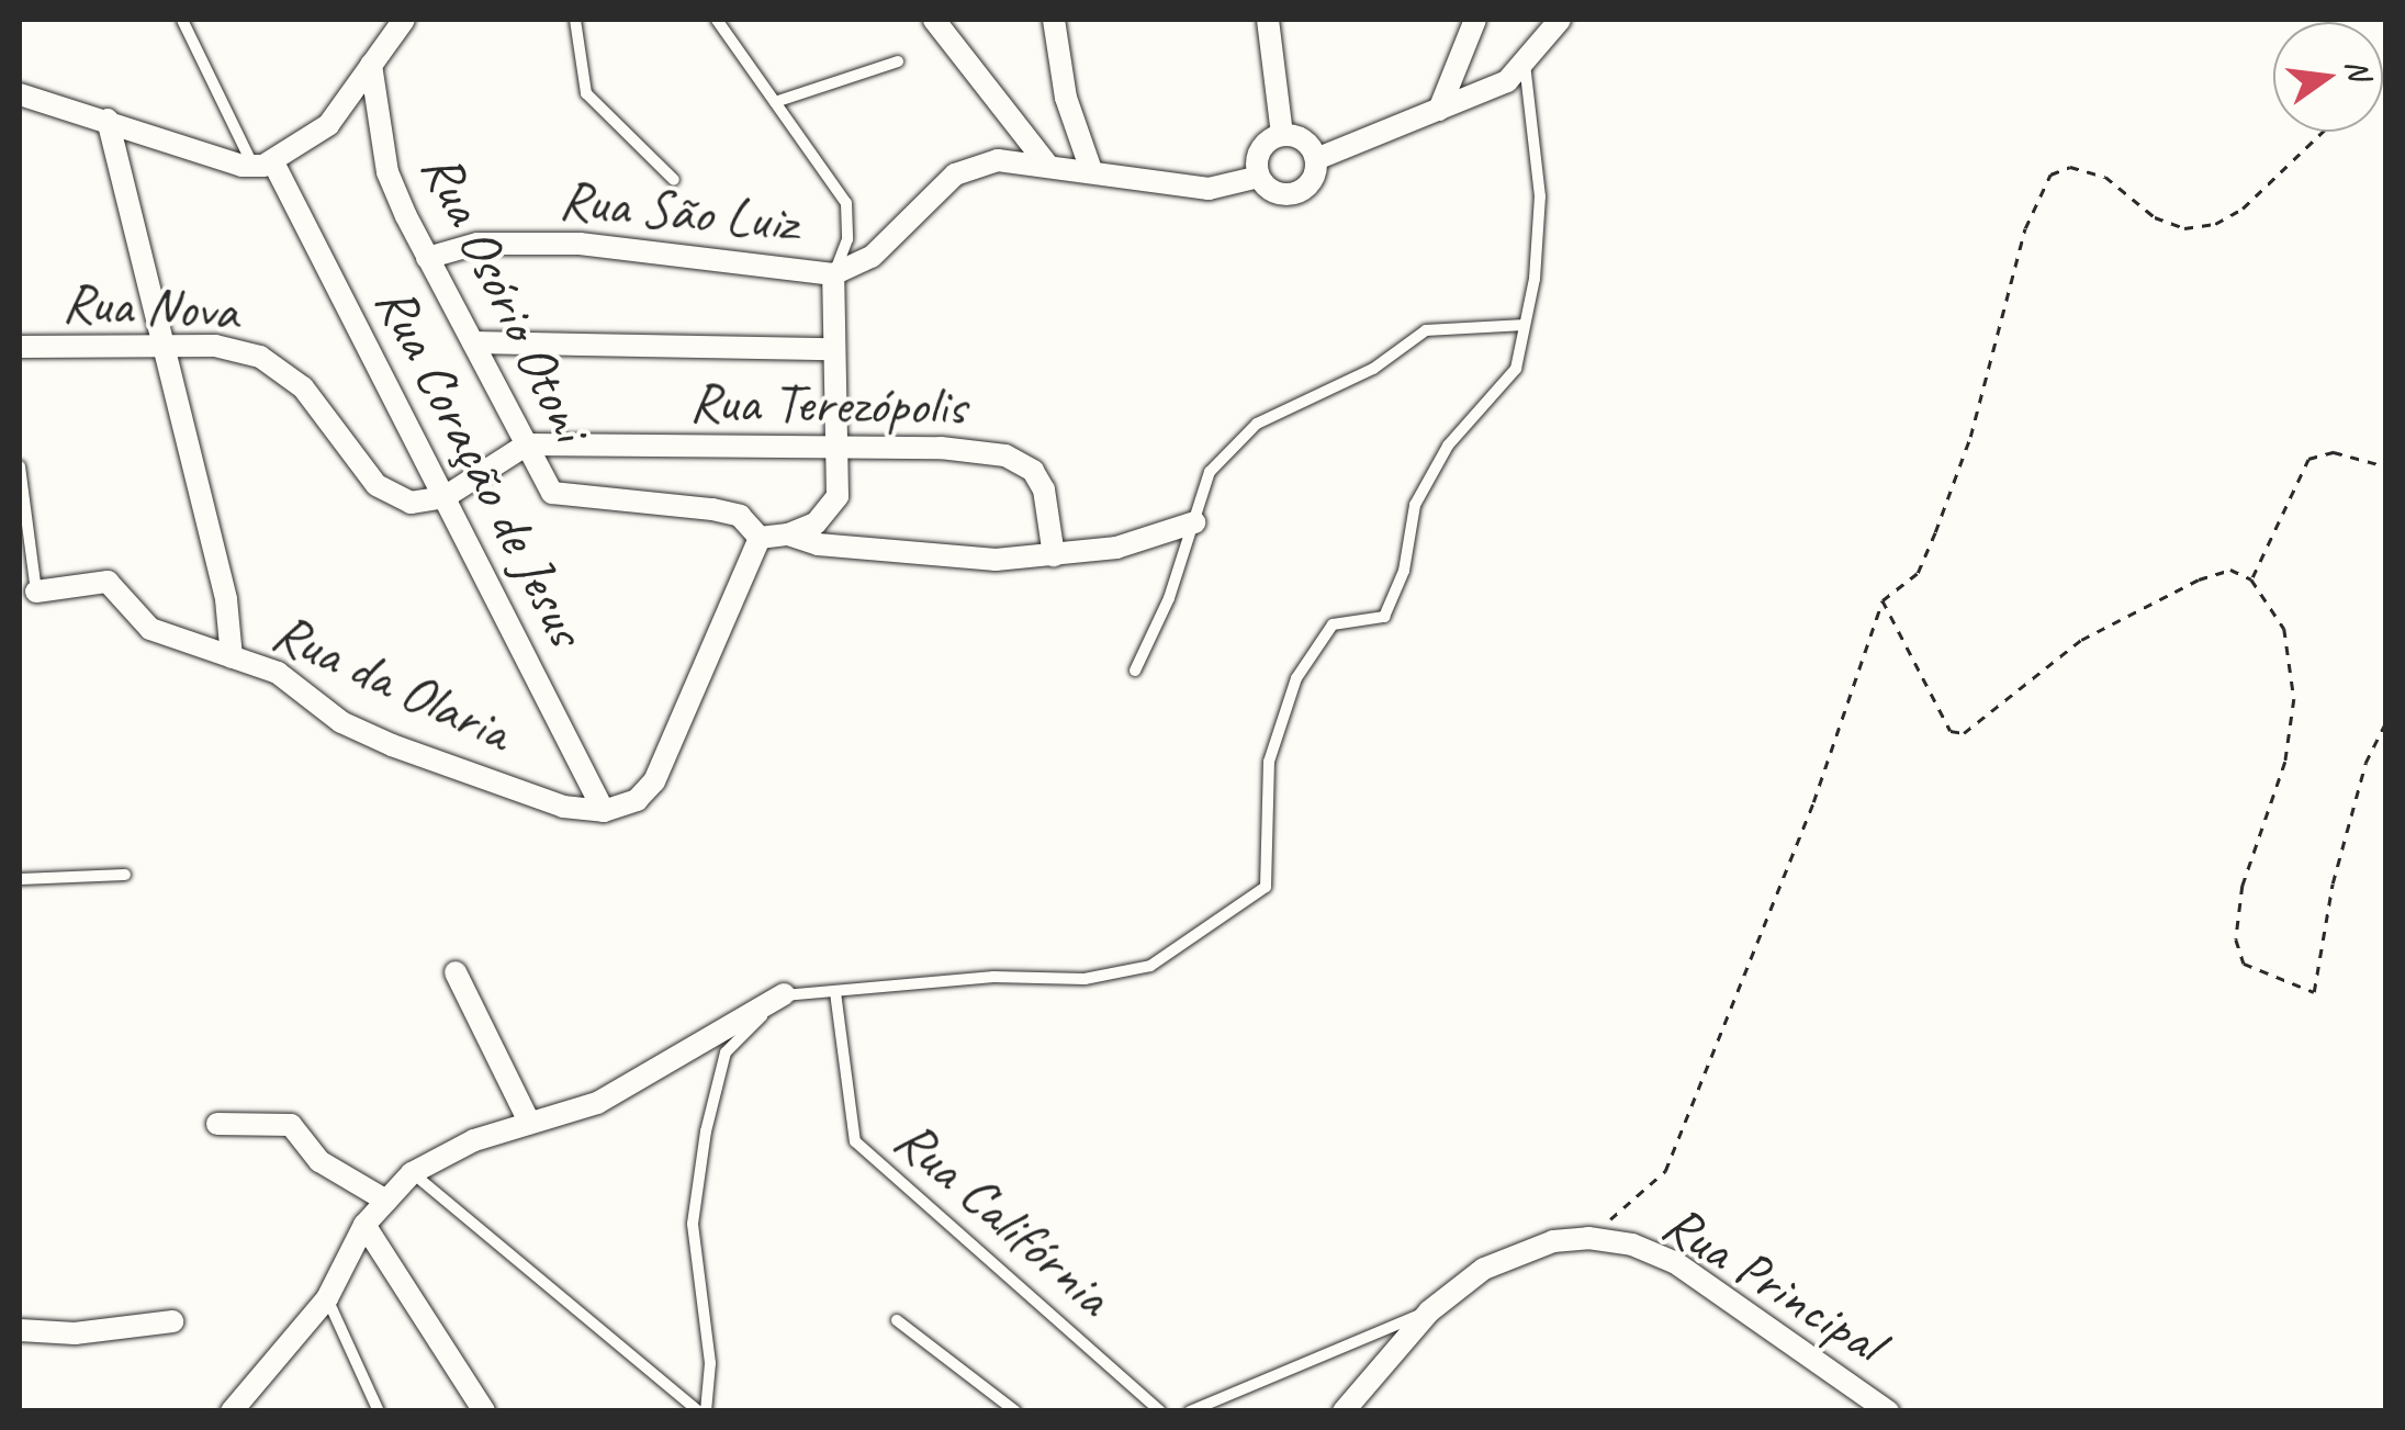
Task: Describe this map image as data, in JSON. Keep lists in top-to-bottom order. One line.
{"streets":{"street":["Rua São Luiz","Rua Osório Otoni","Rua Nova","Rua Terezópolis","Rua Coração de Jesus","Rua da Olaria","Rua Principal"],"lane":["Rua Califórnia"]},"crossings":[["Rua São Luiz","Rua Osório Otoni"],["Rua São Luiz","Rua Terezópolis"],["Rua Osório Otoni","Rua Terezópolis"],["Rua Nova","Rua Coração de Jesus"],["Rua Coração de Jesus","Rua da Olaria"]],"north":"right"}
